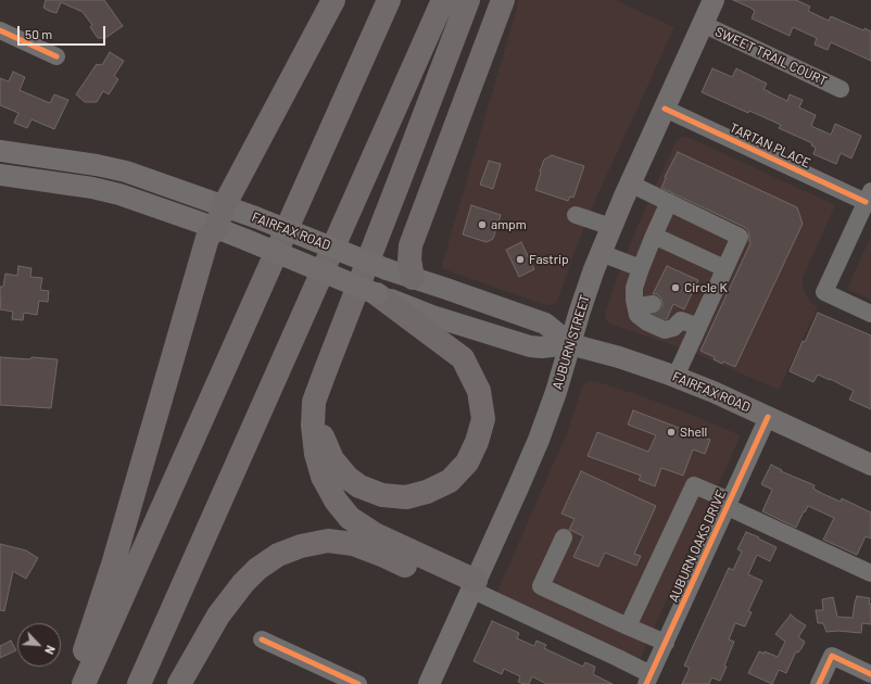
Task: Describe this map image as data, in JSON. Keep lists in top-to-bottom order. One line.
{"streets":{"main road":["FAIRFAX ROAD","AUBURN STREET"],"street":["SWEET TRAIL COURT","TARTAN PLACE","AUBURN OAKS DRIVE"]},"crossings":[["SWEET TRAIL COURT","AUBURN STREET"],["TARTAN PLACE","AUBURN STREET"],["FAIRFAX ROAD","AUBURN STREET"],["FAIRFAX ROAD","AUBURN OAKS DRIVE"]],"places":["ampm","Fastrip","Circle K","Shell"],"scale_bar":"50 m","north":"bottom right"}
